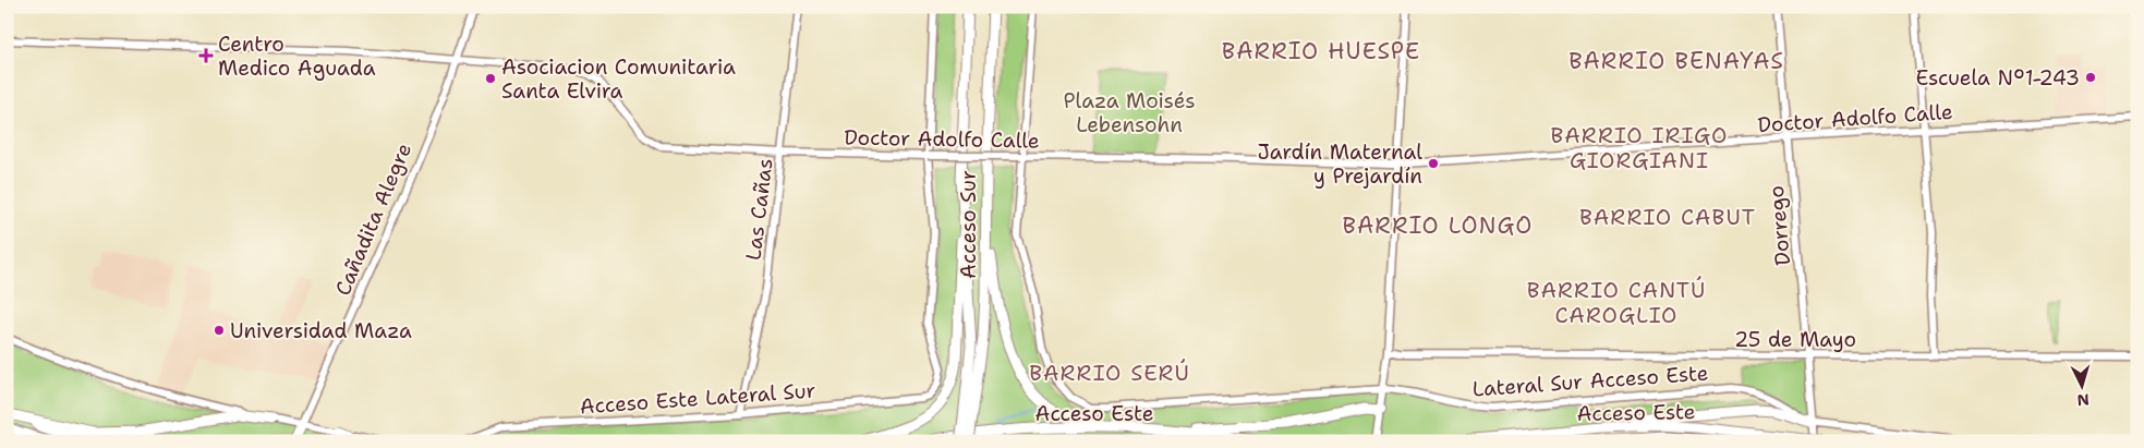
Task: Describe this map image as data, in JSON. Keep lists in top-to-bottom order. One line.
{"streets":{"highway":["Acceso Sur","Acceso Este"],"main road":["Cañadita Alegre"],"street":["Doctor Adolfo Calle","Las Cañas","Dorrego","25 de Mayo","Lateral Sur Acceso Este","Acceso Este Lateral Sur"]},"crossings":[["Doctor Adolfo Calle","Las Cañas"],["Doctor Adolfo Calle","Cañadita Alegre"],["Doctor Adolfo Calle","Dorrego"],["Doctor Adolfo Calle","Lateral Sur Acceso Este"],["Doctor Adolfo Calle","Acceso Este Lateral Sur"],["Las Cañas","Acceso Este Lateral Sur"],["Dorrego","25 de Mayo"],["Dorrego","Lateral Sur Acceso Este"]],"districts":["BARRIO HUESPE","BARRIO BENAYAS","BARRIO IRIGO GIORGIANI","BARRIO CABUT","BARRIO LONGO","BARRIO CANTÚ CAROGLIO","BARRIO SERÚ"],"parks":["Plaza Moisés Lebensohn"],"places":{"health":["Centro Medico Aguada"],"other":["Escuela N°1-243","Asociacion Comunitaria Santa Elvira","Jardín Maternal y Prejardín","Universidad Maza"]},"north":"bottom"}
